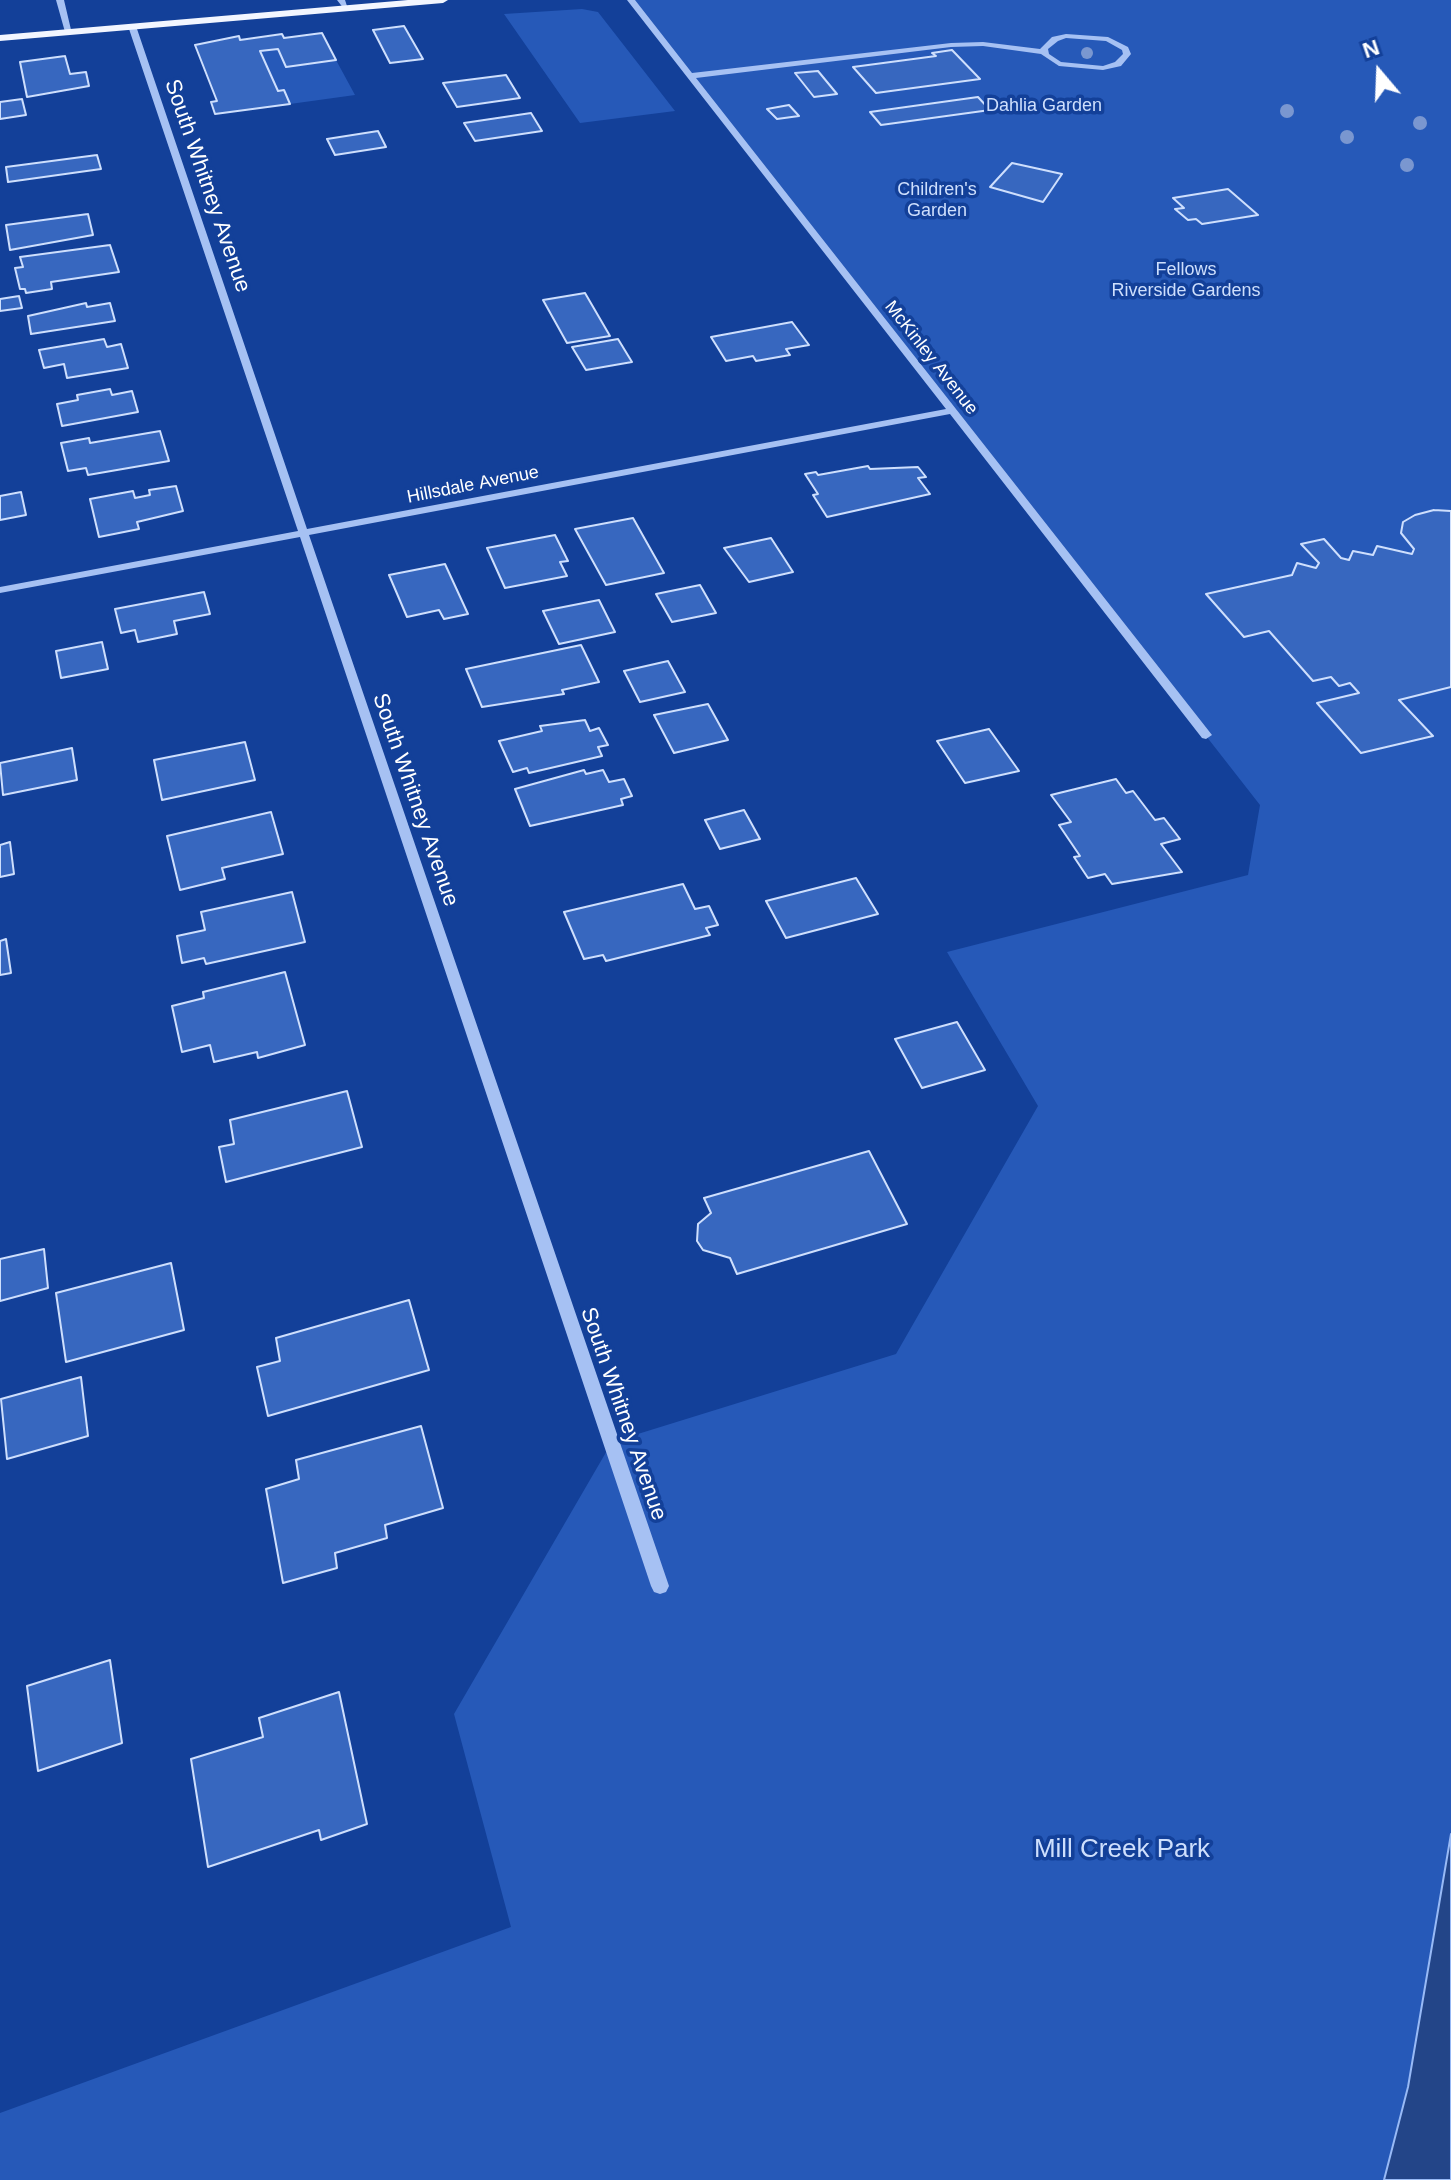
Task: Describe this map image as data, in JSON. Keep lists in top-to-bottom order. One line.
{"streets":{"street":["South Whitney Avenue","McKinley Avenue","Hillsdale Avenue"]},"crossings":[["South Whitney Avenue","Hillsdale Avenue"],["McKinley Avenue","Hillsdale Avenue"]],"parks":["Dahlia Garden","Children's Garden","Fellows Riverside Gardens","Mill Creek Park"],"north":"top"}
